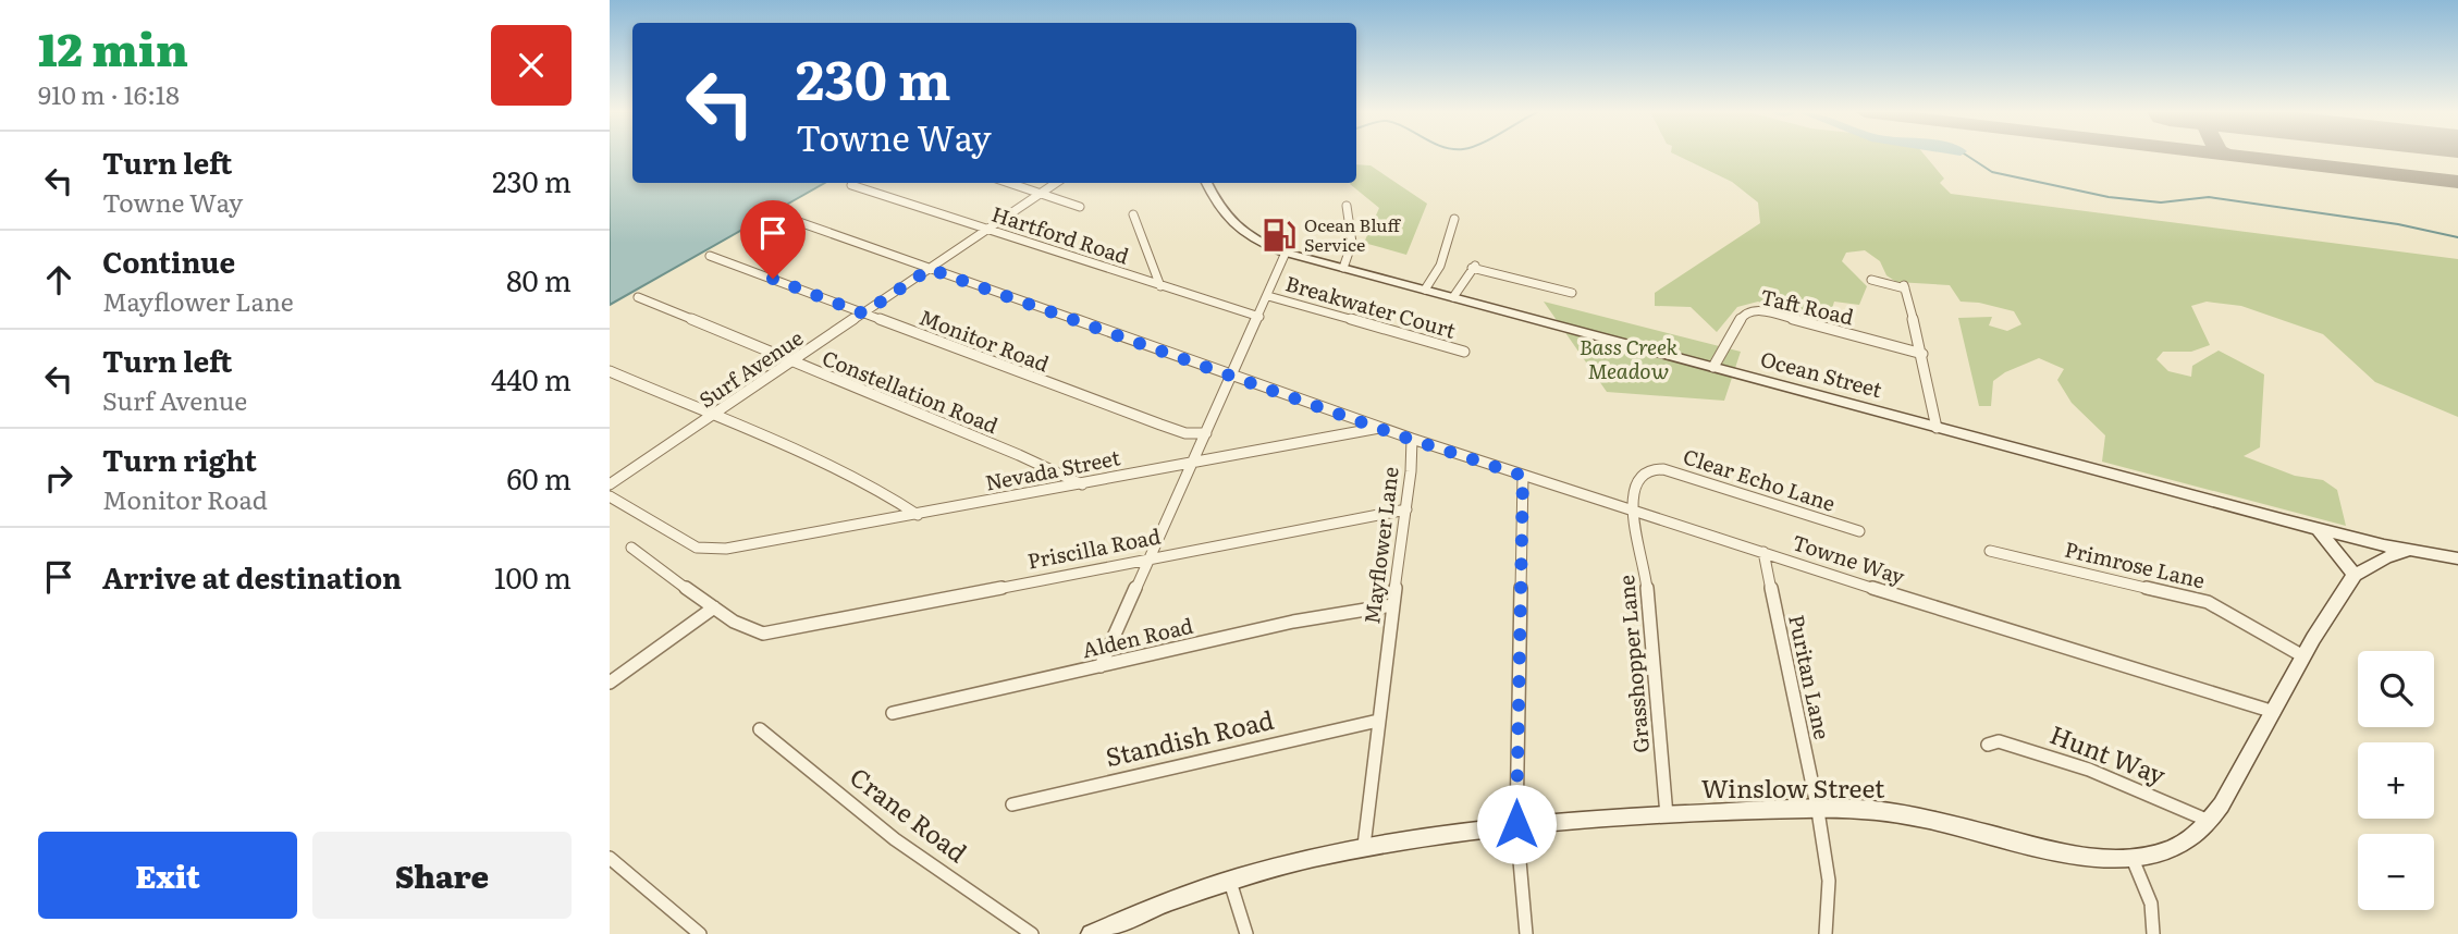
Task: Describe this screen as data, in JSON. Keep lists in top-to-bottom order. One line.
{"streets":{"main road":["Ocean Street","Winslow Street"],"street":["Hartford Road","Breakwater Court","Taft Road","Monitor Road","Surf Avenue","Constellation Road","Nevada Street","Clear Echo Lane","Mayflower Lane","Priscilla Road","Towne Way","Primrose Lane","Alden Road","Grasshopper Lane","Puritan Lane","Standish Road","Hunt Way","Crane Road"]},"crossings":[["Hartford Road","Surf Avenue"],["Taft Road","Ocean Street"],["Monitor Road","Surf Avenue"],["Surf Avenue","Constellation Road"],["Surf Avenue","Mayflower Lane"],["Ocean Street","Winslow Street"],["Constellation Road","Nevada Street"],["Nevada Street","Mayflower Lane"],["Clear Echo Lane","Towne Way"],["Clear Echo Lane","Grasshopper Lane"],["Mayflower Lane","Priscilla Road"],["Mayflower Lane","Towne Way"],["Mayflower Lane","Alden Road"],["Mayflower Lane","Standish Road"],["Mayflower Lane","Winslow Street"],["Towne Way","Grasshopper Lane"],["Towne Way","Puritan Lane"],["Towne Way","Winslow Street"],["Primrose Lane","Winslow Street"],["Grasshopper Lane","Winslow Street"],["Puritan Lane","Winslow Street"],["Hunt Way","Winslow Street"]],"parks":["Bass Creek Meadow"],"places":{"fuel station":["Ocean Bluff Service"]},"page":{"heading":["12 min","910 m · 16:18"],"turn":["230 m","Towne Way"],"list":[{"name":"Turn left","note":"Towne Way","value":"230 m"},{"name":"Continue","note":"Mayflower Lane","value":"80 m"},{"name":"Turn left","note":"Surf Avenue","value":"440 m"},{"name":"Turn right","note":"Monitor Road","value":"60 m"},{"name":"Arrive at destination","value":"100 m"}],"map_buttons":["+","−"],"buttons":["Exit","Share"]}}
